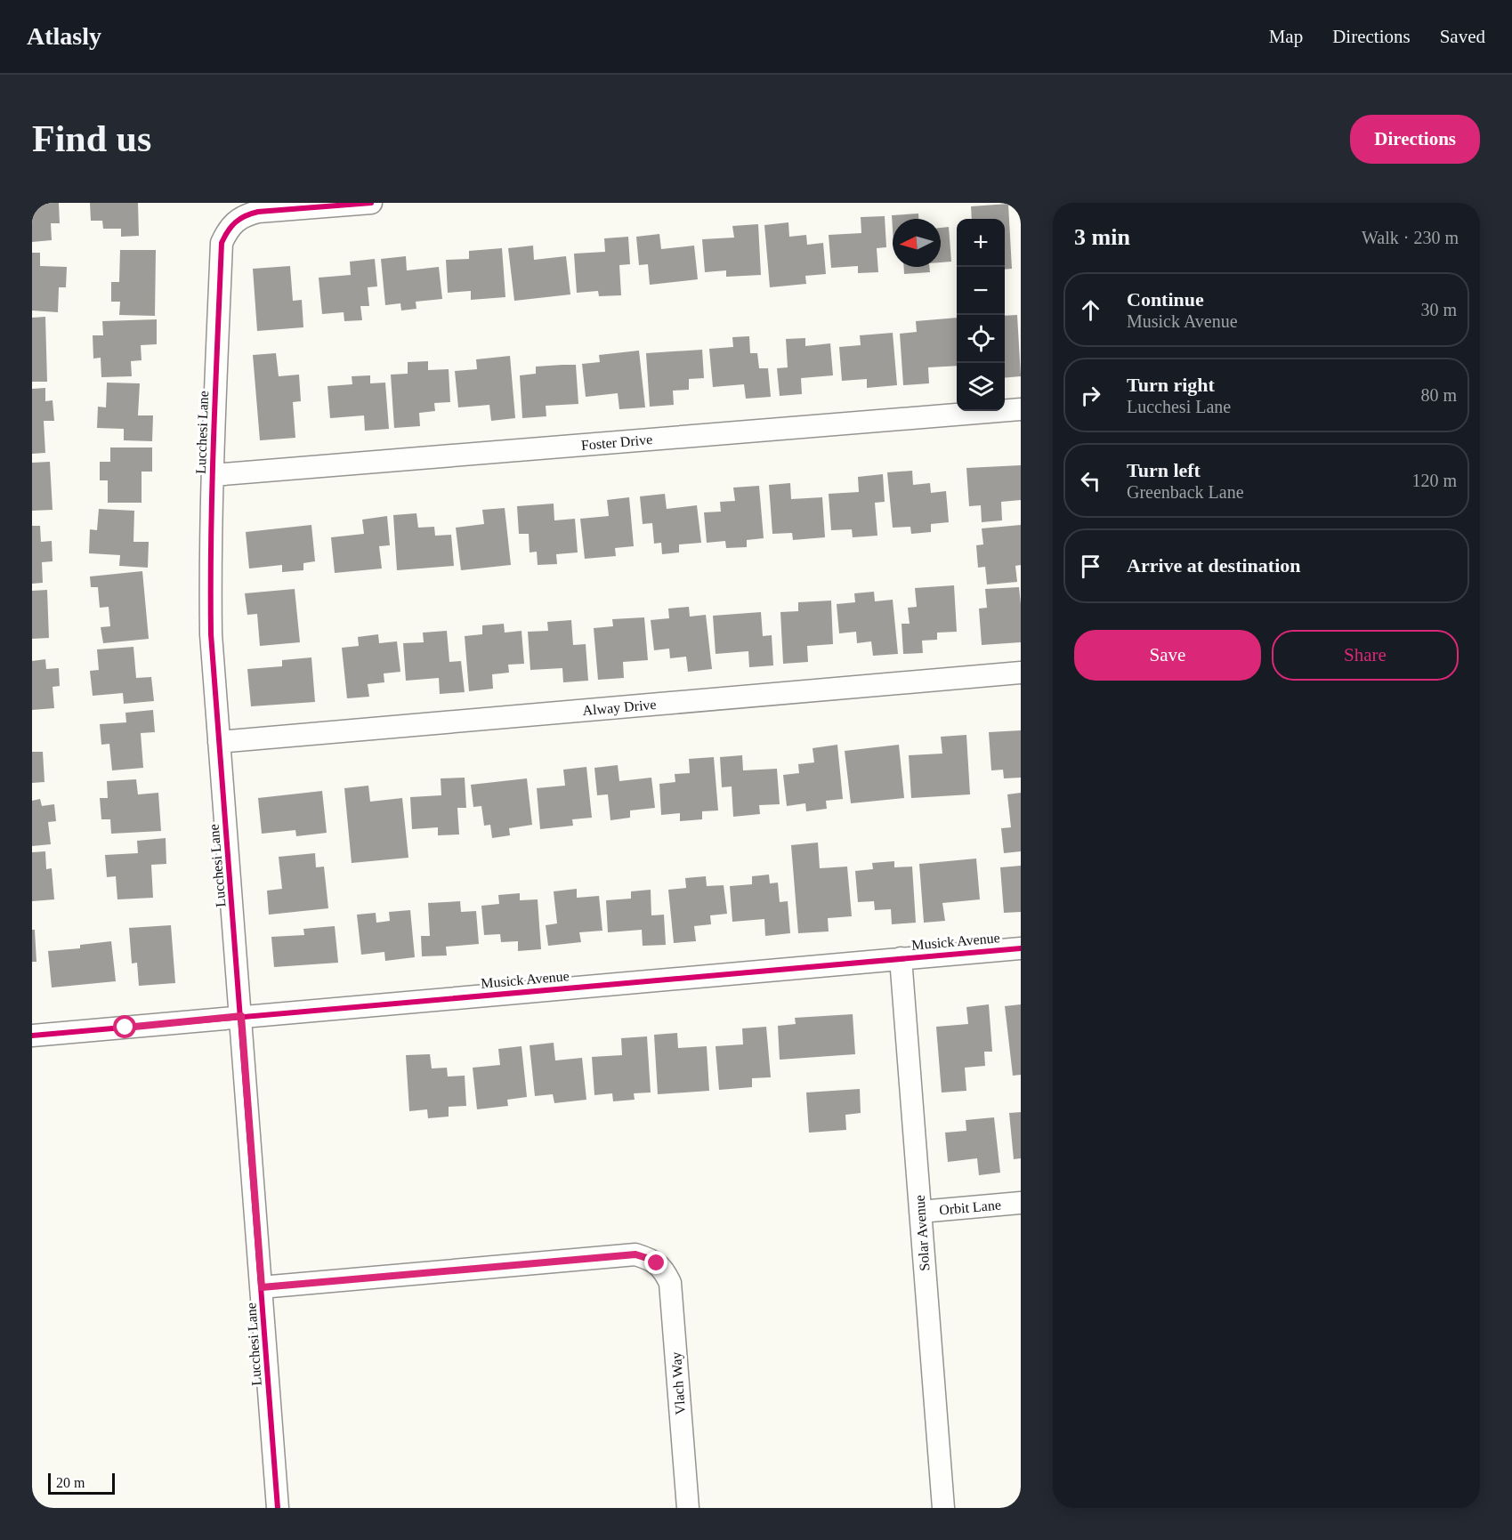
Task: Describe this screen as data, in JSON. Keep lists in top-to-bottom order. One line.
{"streets":{"street":["Lucchesi Lane","Foster Drive","Alway Drive","Musick Avenue","Orbit Lane","Solar Avenue","Vlach Way"]},"crossings":[["Lucchesi Lane","Foster Drive"],["Lucchesi Lane","Alway Drive"],["Lucchesi Lane","Musick Avenue"],["Lucchesi Lane","Vlach Way"],["Musick Avenue","Solar Avenue"],["Orbit Lane","Solar Avenue"]],"scale_bar":"20 m","north":"left","page":{"header":"Atlasly","nav":["Map","Directions","Saved"],"buttons":["Directions",["Save","Share"]],"title":"Find us","heading":["3 min","Walk · 230 m"],"map_buttons":["+","−"],"list":[["Continue","Musick Avenue","30 m"],["Turn right","Lucchesi Lane","80 m"],["Turn left","Greenback Lane","120 m"],"Arrive at destination"],"scale":"20 m"}}
